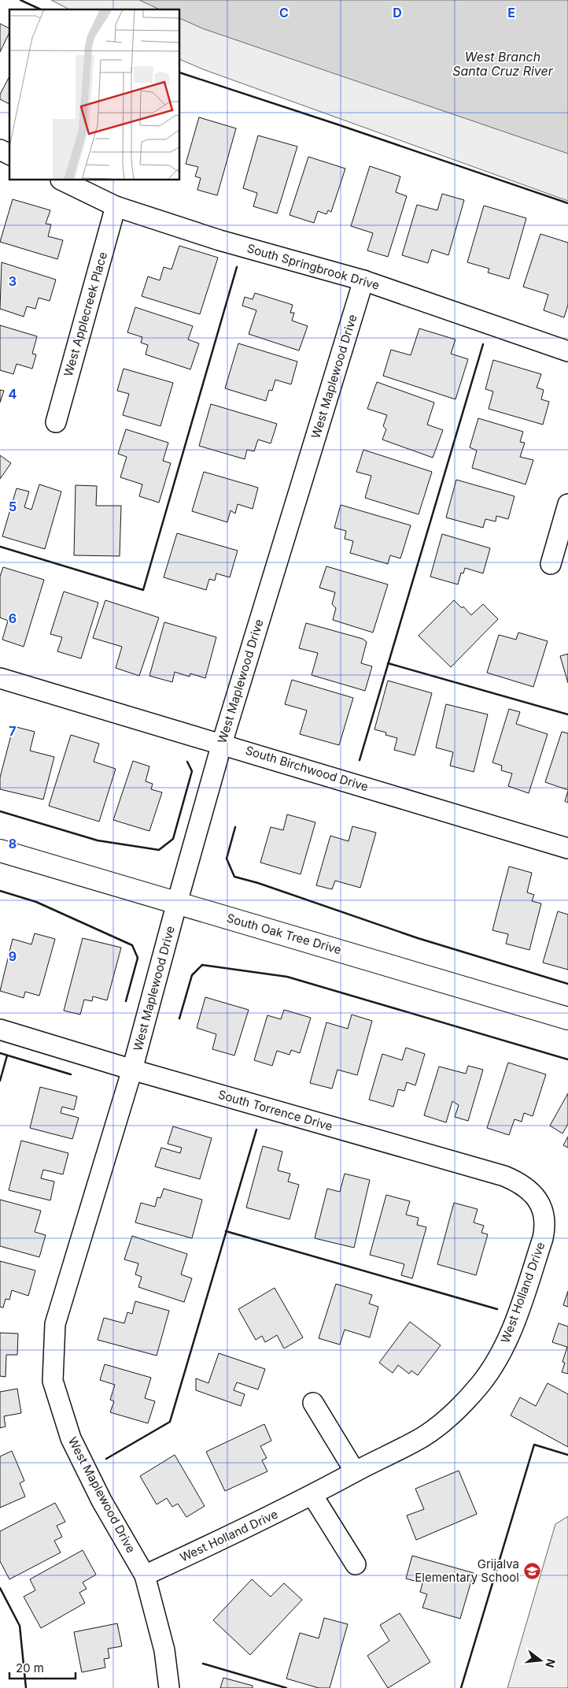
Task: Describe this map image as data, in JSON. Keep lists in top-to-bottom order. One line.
{"streets":{"street":["South Springbrook Drive","West Applecreek Place","West Maplewood Drive","South Birchwood Drive","South Oak Tree Drive","South Torrence Drive","West Holland Drive"]},"crossings":[["South Springbrook Drive","West Applecreek Place"],["South Springbrook Drive","West Maplewood Drive"],["West Maplewood Drive","South Birchwood Drive"],["West Maplewood Drive","South Oak Tree Drive"],["West Maplewood Drive","South Torrence Drive"],["West Maplewood Drive","West Holland Drive"],["South Torrence Drive","West Holland Drive"]],"water":["West Branch Santa Cruz River"],"places":{"school or university":["Grijalva Elementary School"]},"scale_bar":"20 m","north":"right","grid":{"columns":["C","D","E"],"rows":["3","4","5","6","7","8","9"]}}
